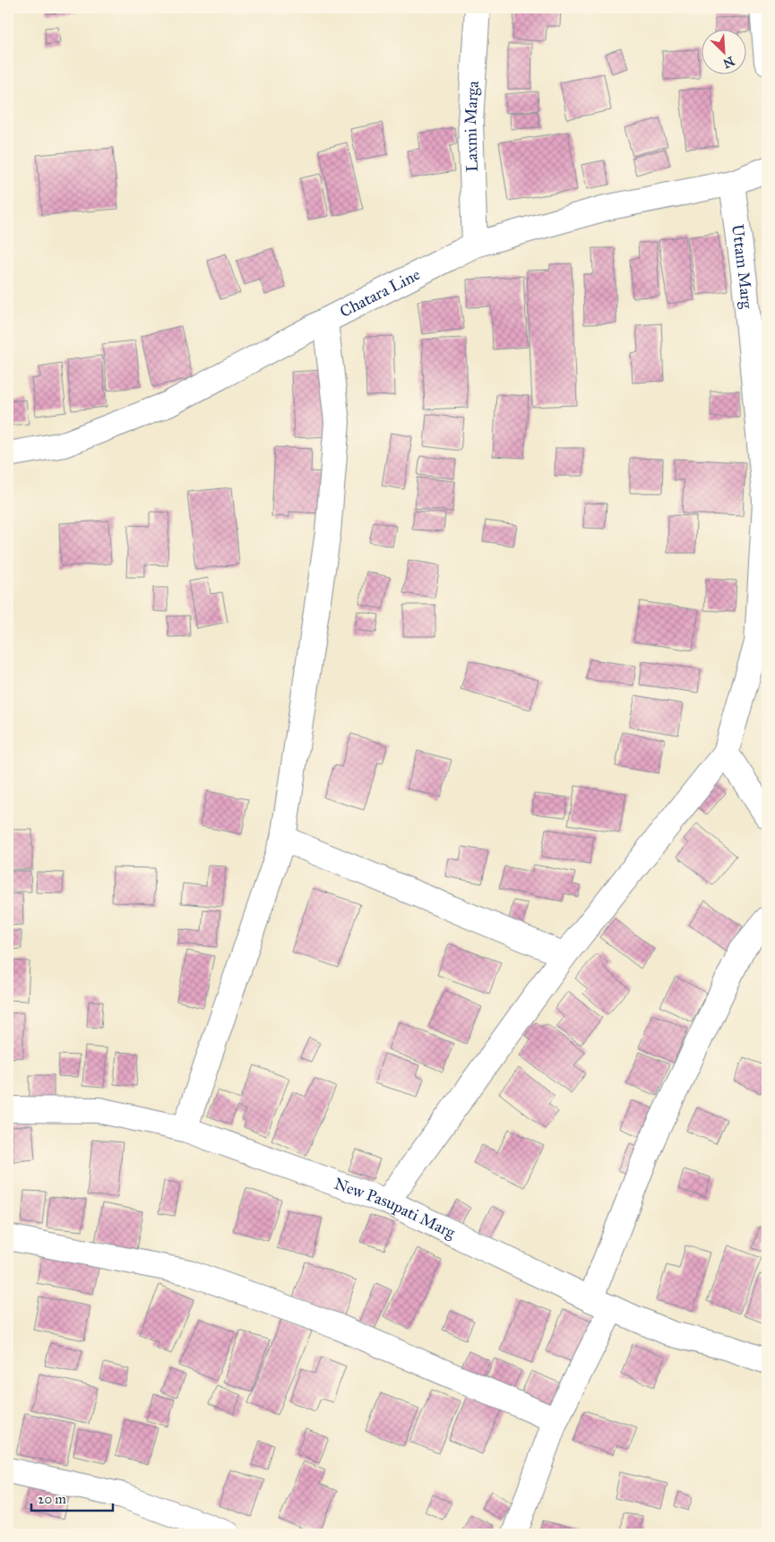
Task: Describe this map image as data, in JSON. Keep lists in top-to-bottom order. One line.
{"streets":{"street":["Laxmi Marga","Uttam Marg","Chatara Line","New Pasupati Marg"]},"crossings":[["Laxmi Marga","Chatara Line"],["Uttam Marg","Chatara Line"]],"scale_bar":"20 m","north":"bottom right"}
